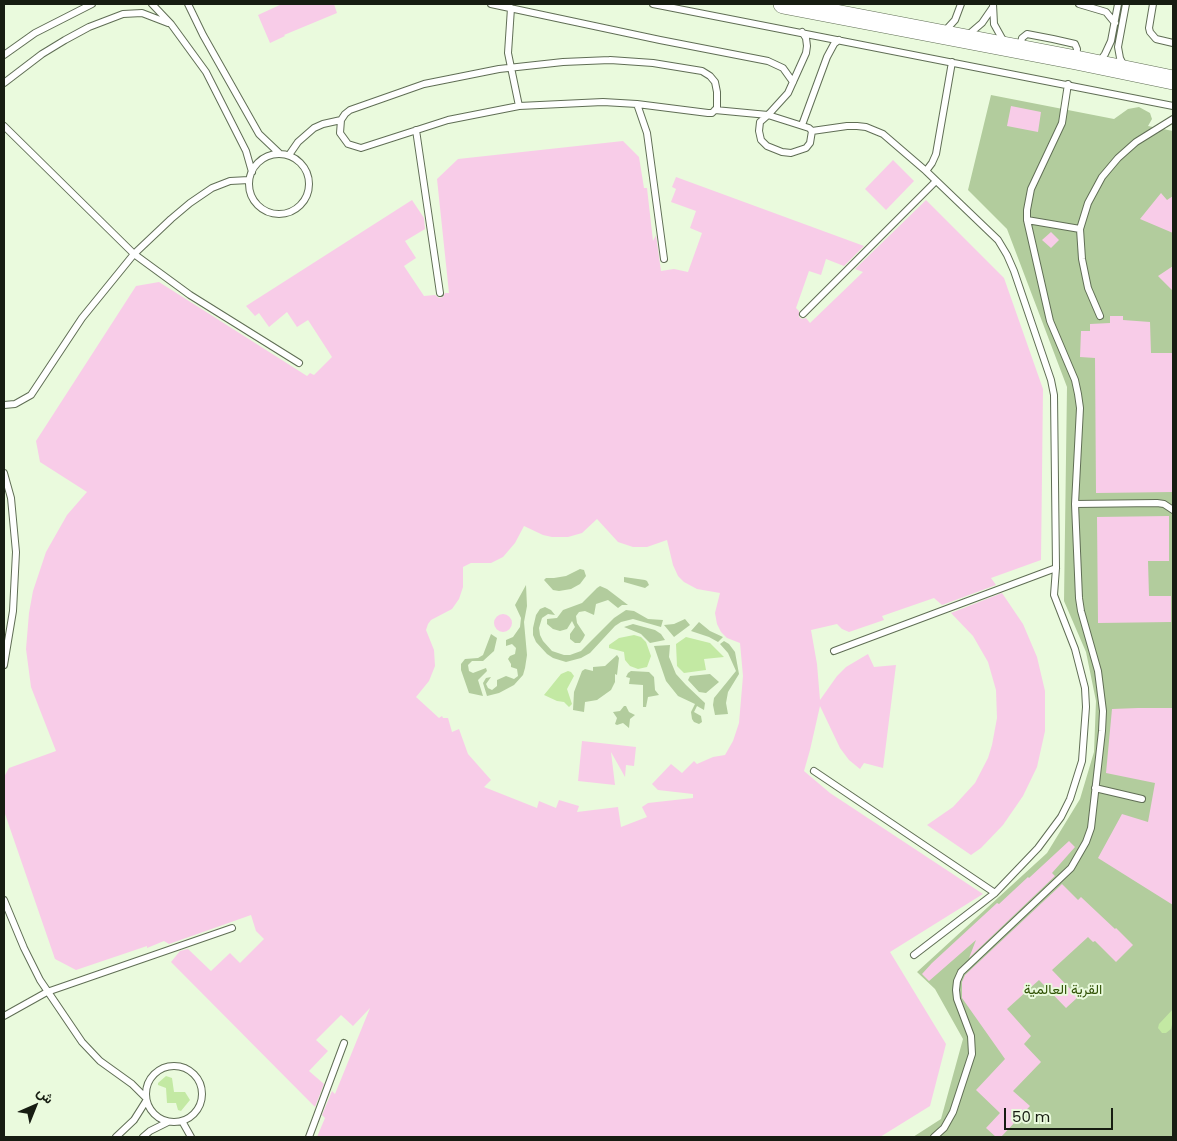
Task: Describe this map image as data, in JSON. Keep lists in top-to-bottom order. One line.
{"parks":["القرية العالمية"],"scale_bar":"50 m","north":"top right"}
